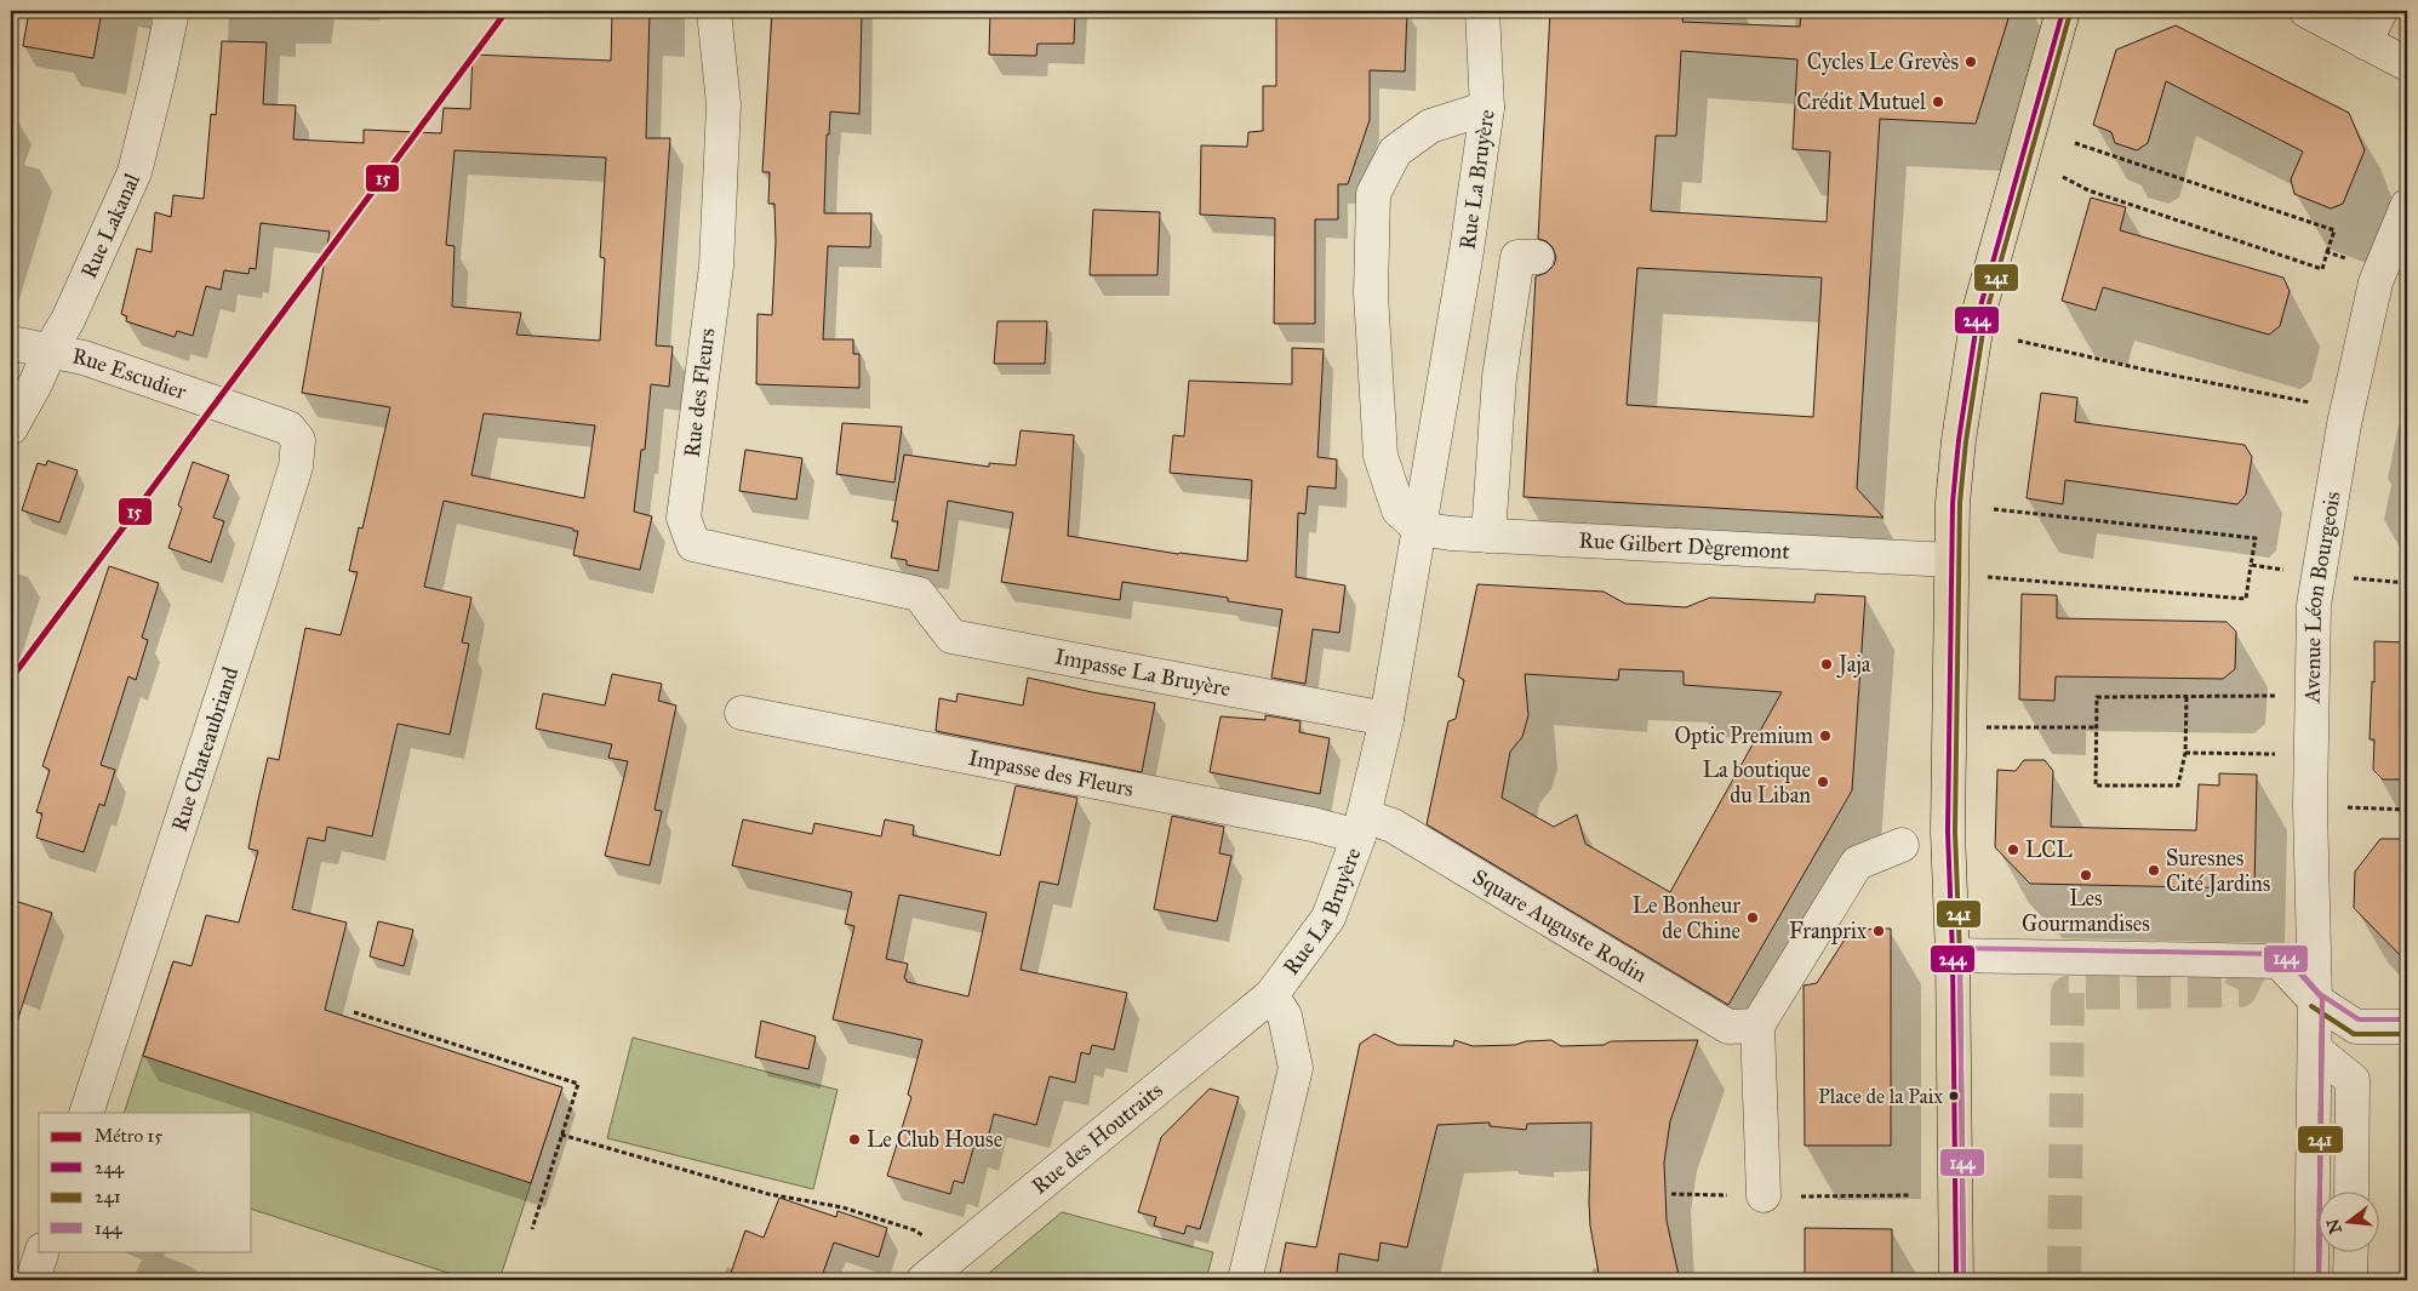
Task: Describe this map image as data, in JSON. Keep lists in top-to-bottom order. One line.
{"streets":{"street":["Rue La Bruyère","Rue Lakanal","Rue Escudier","Rue des Fleurs","Rue Gilbert Dègremont","Avenue Léon Bourgeois","Impasse La Bruyère","Rue Chateaubriand","Impasse des Fleurs","Square Auguste Rodin","Rue des Houtraits"]},"crossings":[["Rue La Bruyère","Rue Gilbert Dègremont"],["Rue La Bruyère","Impasse La Bruyère"],["Rue La Bruyère","Impasse des Fleurs"],["Rue La Bruyère","Square Auguste Rodin"],["Rue La Bruyère","Rue des Houtraits"],["Rue Lakanal","Rue Escudier"],["Rue Escudier","Rue Chateaubriand"],["Rue des Fleurs","Impasse La Bruyère"],["Impasse des Fleurs","Square Auguste Rodin"]],"places":["Cycles Le Grevès","Crédit Mutuel","Jaja","Optic Premium","La boutique du Liban","LCL","Suresnes Cité Jardins","Les Gourmandises","Le Bonheur de Chine","Franprix","Place de la Paix","Le Club House"],"lines":["metro line 15","transit line 244","transit line 241","transit line 144"],"legend":["Métro 15","244","241","144"],"north":"left"}
